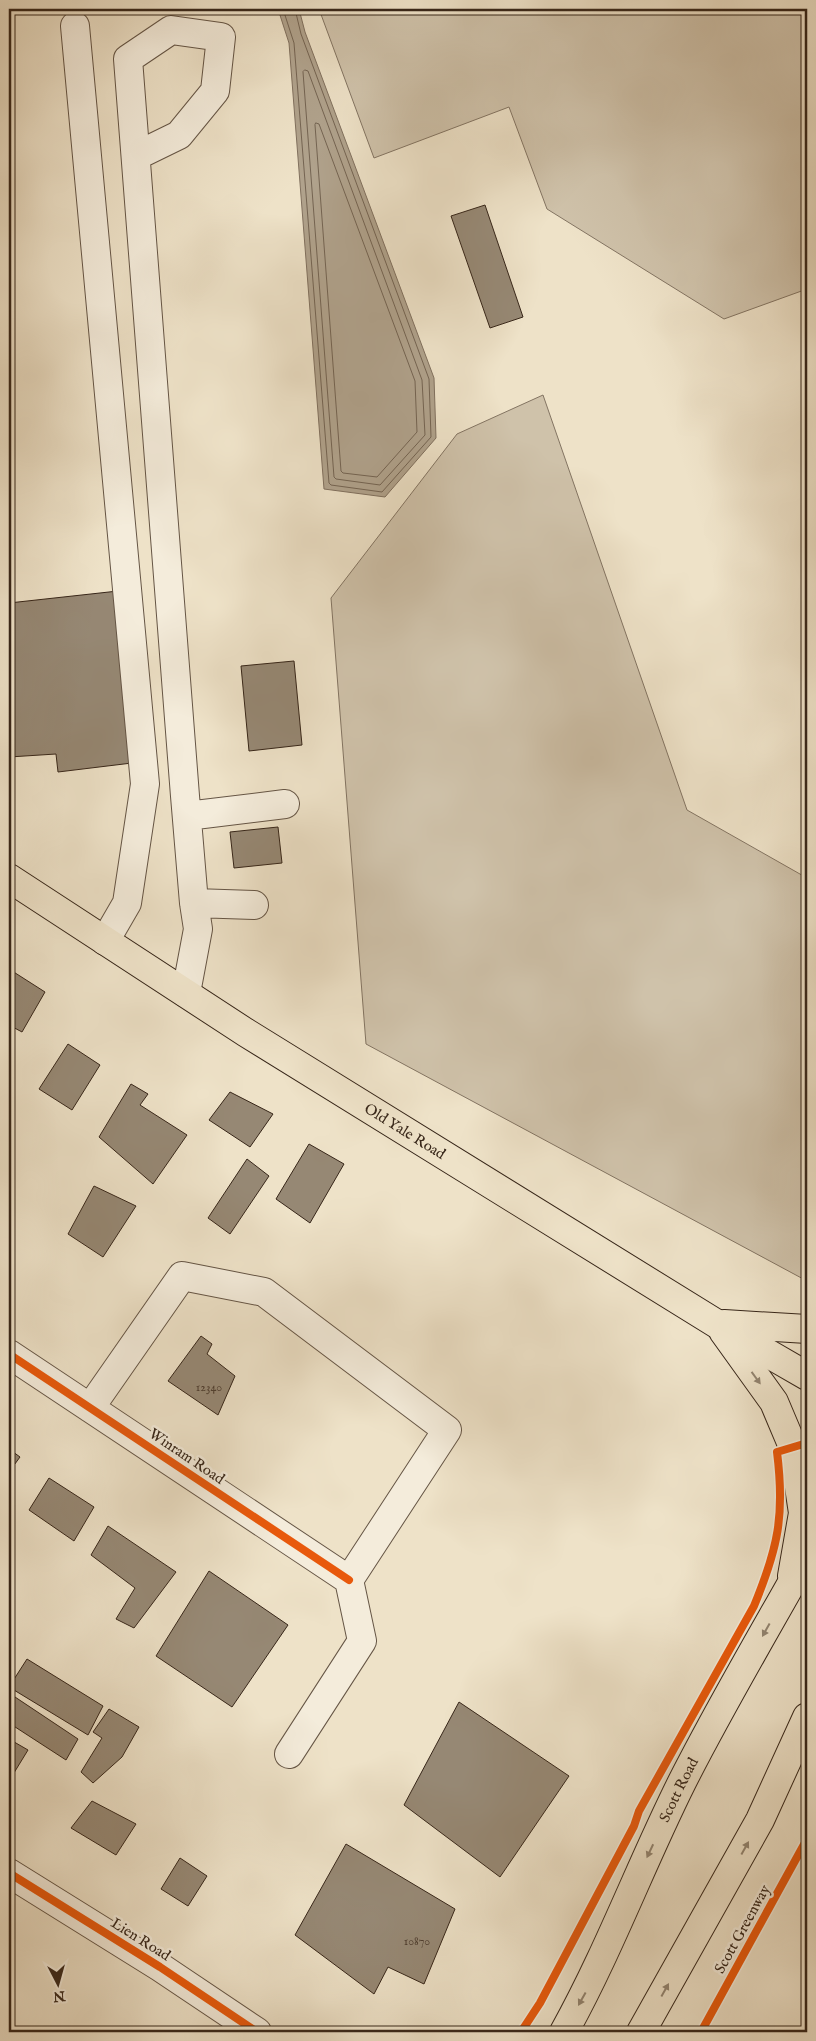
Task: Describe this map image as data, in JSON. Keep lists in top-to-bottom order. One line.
{"streets":{"main road":["Old Yale Road","Scott Road"],"street":["Winram Road","Lien Road"],"cycle path":["Scott Greenway"]},"house_numbers":["12340","10870"],"north":"bottom"}
